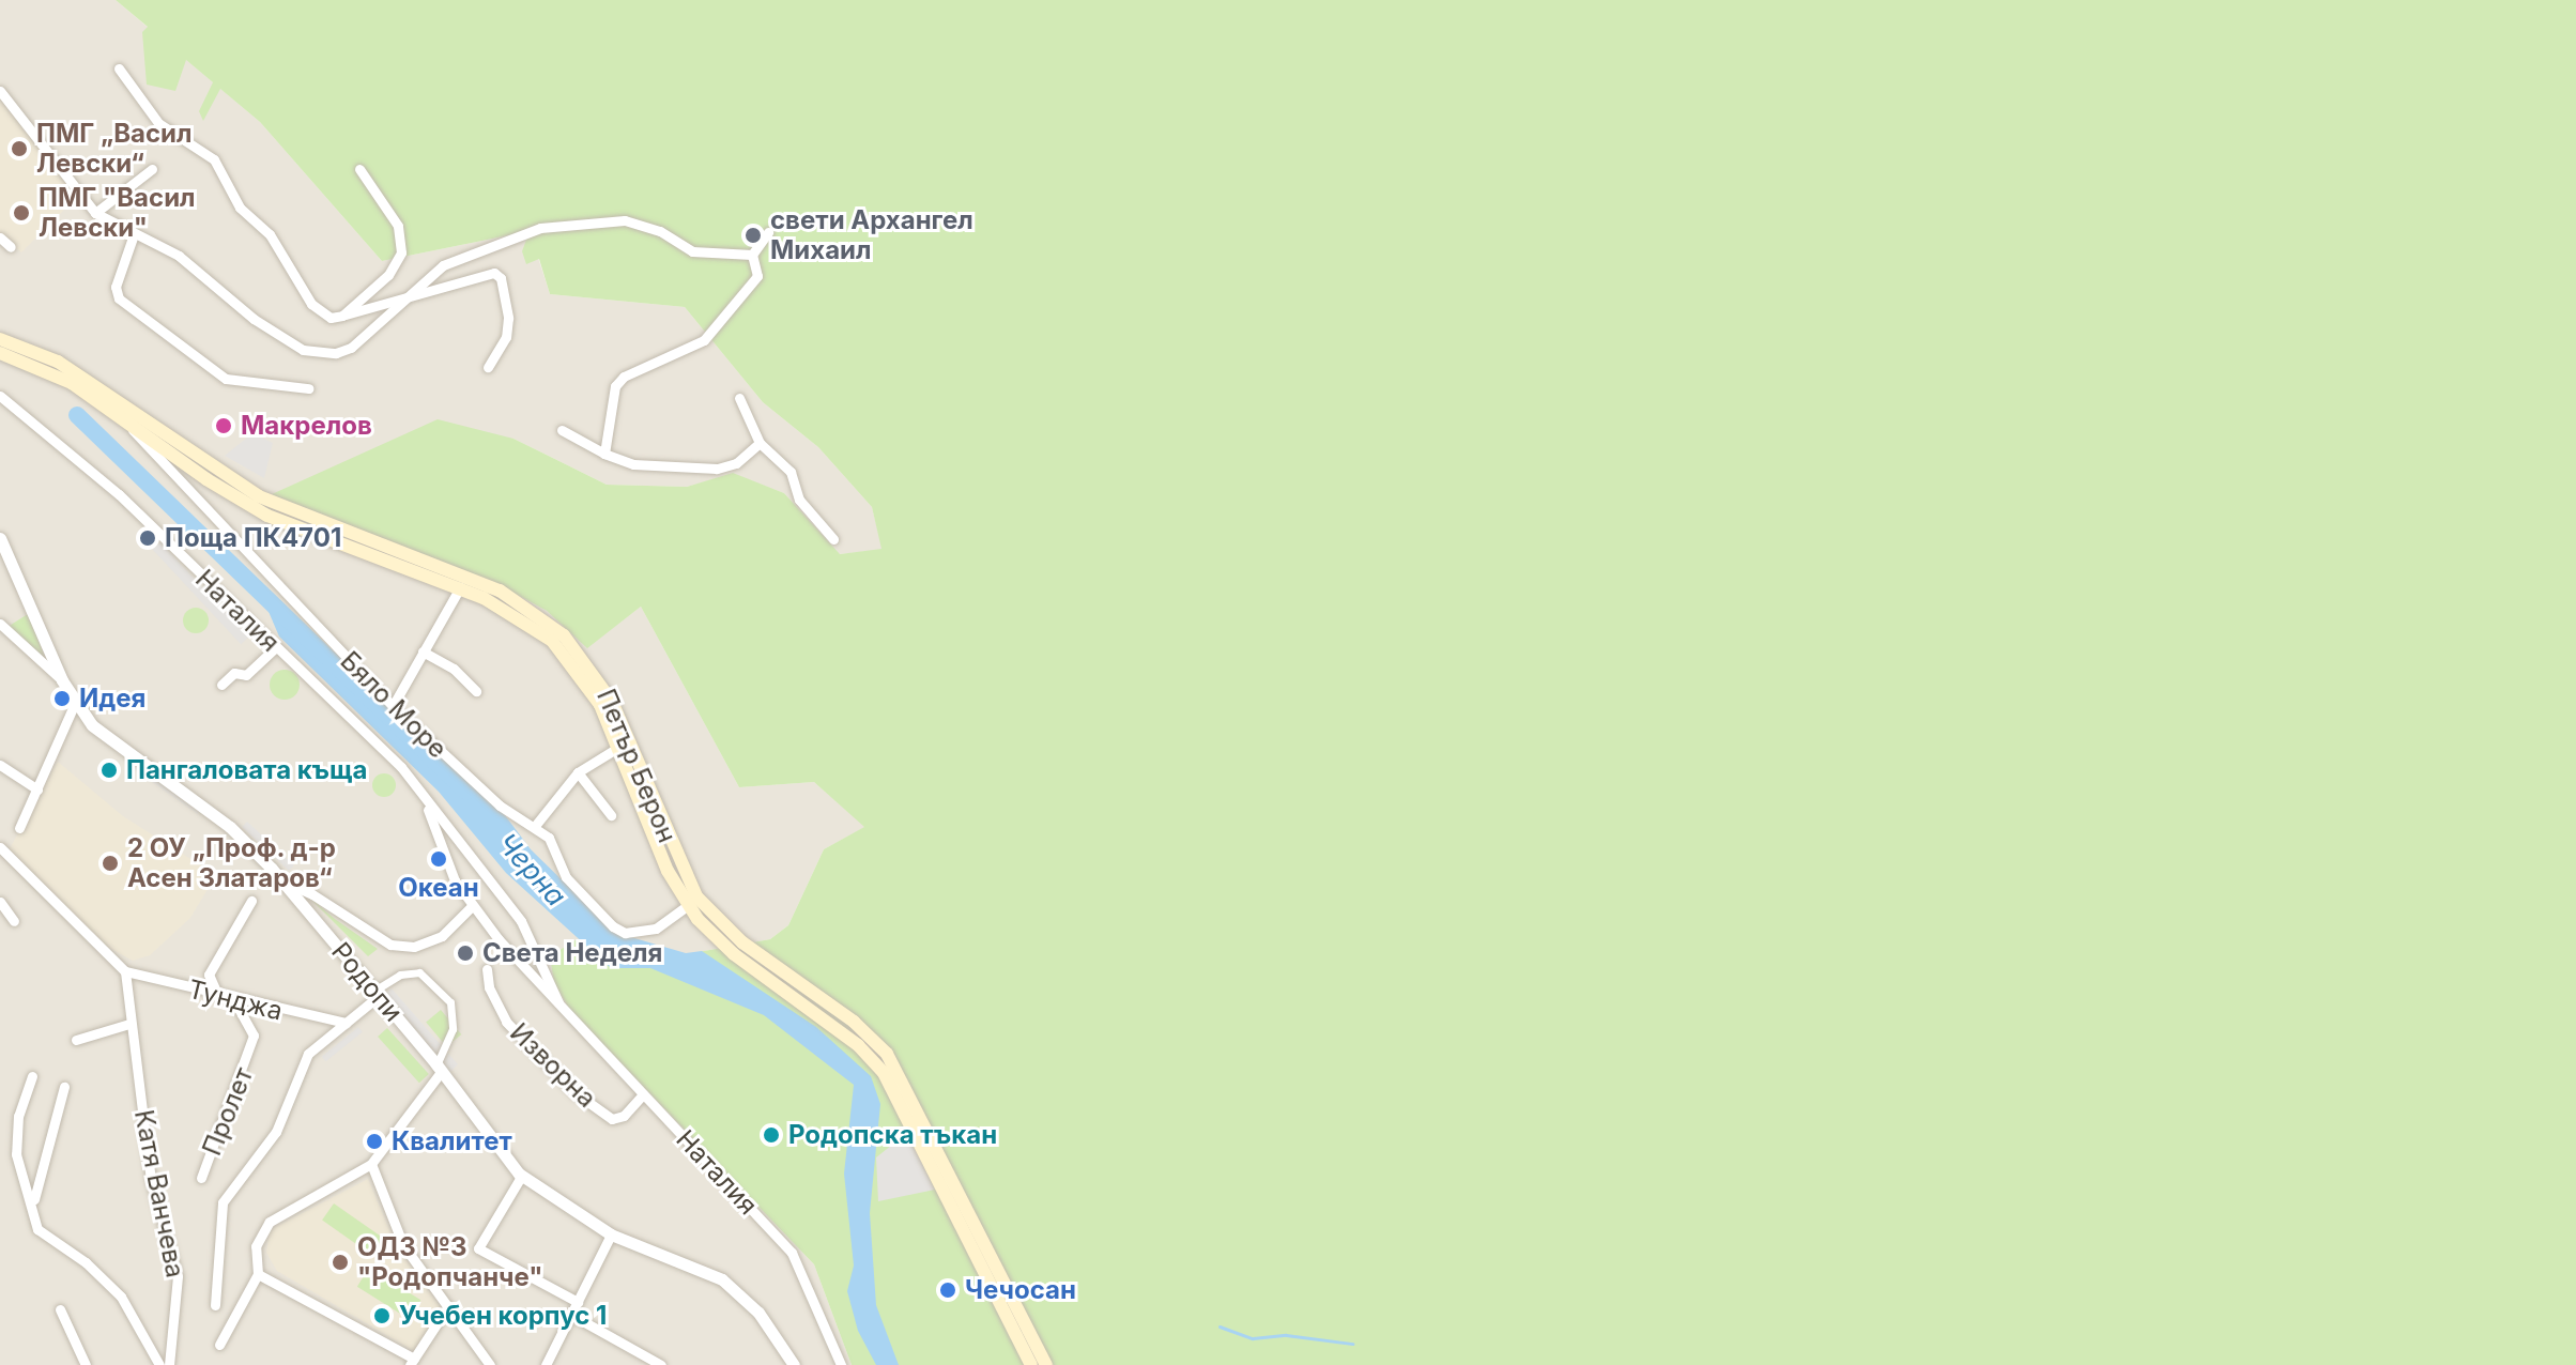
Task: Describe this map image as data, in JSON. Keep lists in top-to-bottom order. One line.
{"streets":{"main road":["Петър Берон"],"street":["Наталия","Бяло Море","Родопи","Тунджа","Изворна","Пролет","Катя Ванчева"]},"crossings":[["Наталия","Изворна"],["Бяло Море","Петър Берон"],["Тунджа","Пролет"],["Тунджа","Катя Ванчева"]],"water":["Черна"],"places":["ПМГ „Васил Левски“","ПМГ \"Васил Левски\"","свети Архангел Михаил","Макрелов","Поща ПК4701","Идея","Пангаловата къща","Океан","2 ОУ „Проф. д-р Асен Златаров“","Света Неделя","Родопска тъкан","Квалитет","ОДЗ №3 \"Родопчанче\"","Чечосан","Учебен корпус 1"]}
